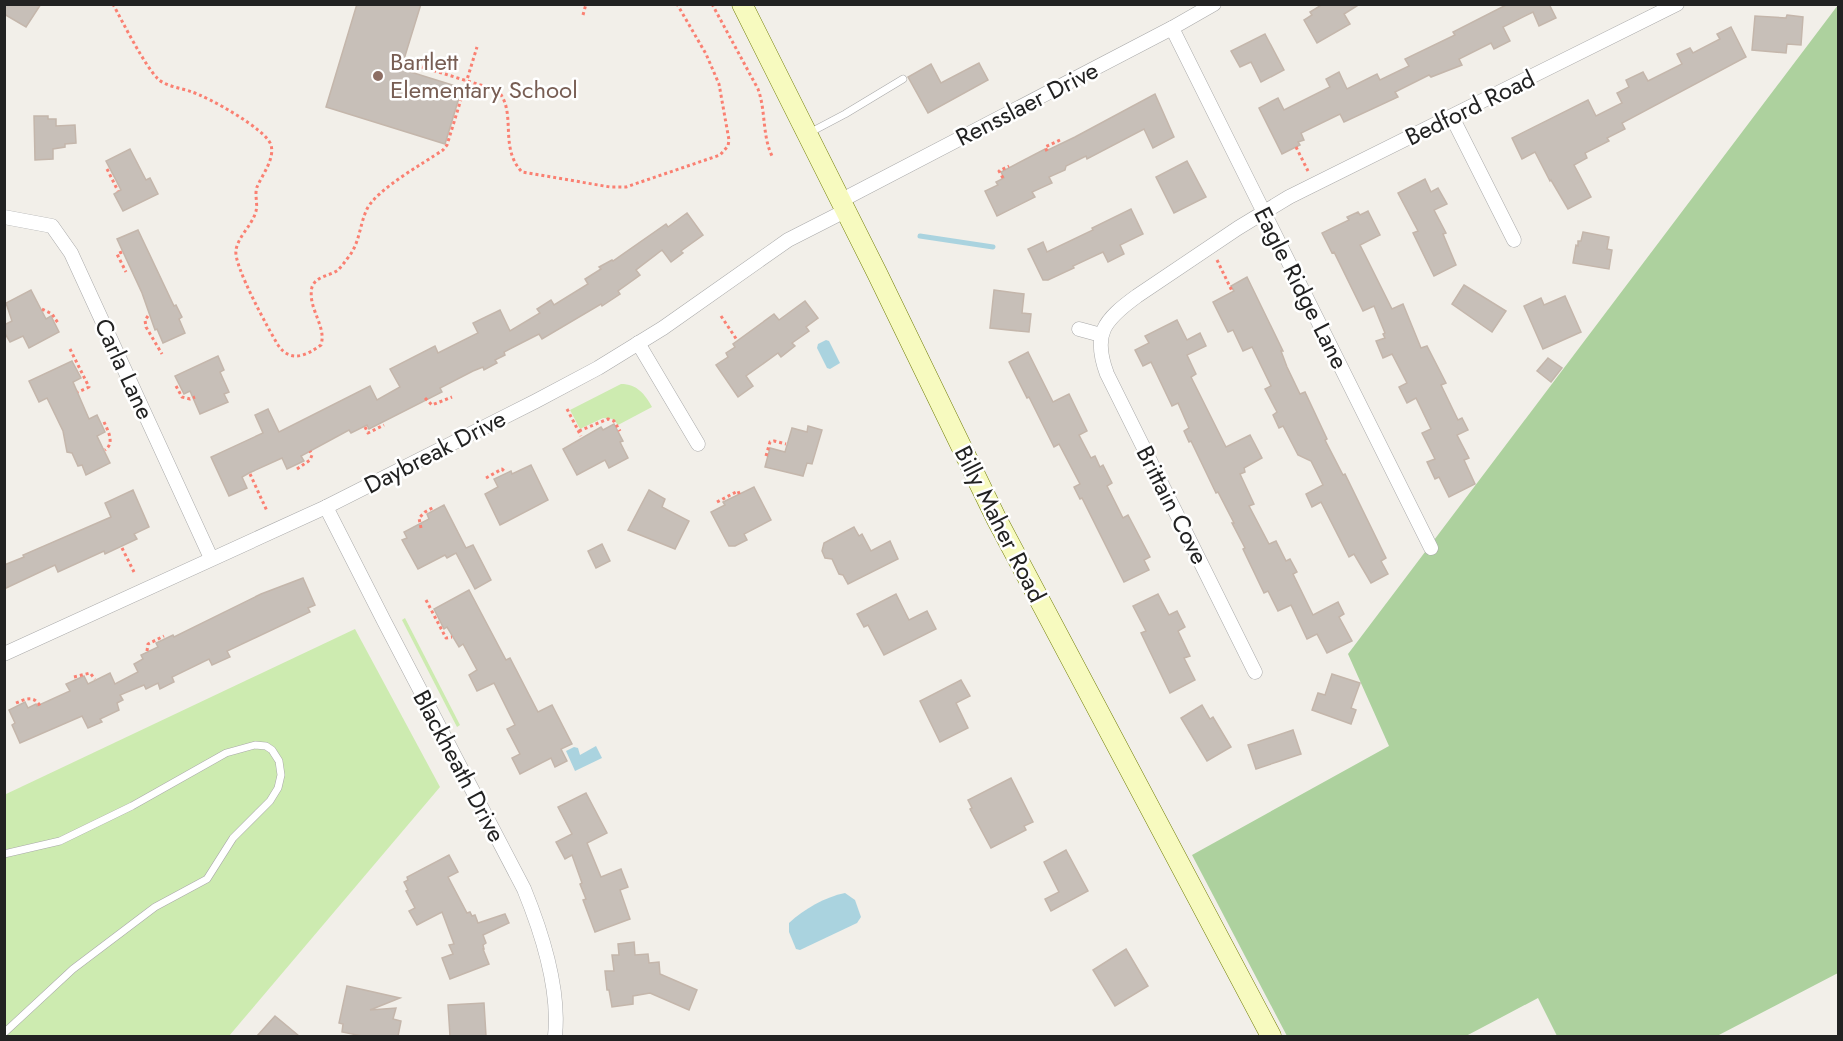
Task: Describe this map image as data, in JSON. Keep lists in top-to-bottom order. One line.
{"streets":{"main road":["Billy Maher Road"],"street":["Rensslaer Drive","Bedford Road","Eagle Ridge Lane","Carla Lane","Daybreak Drive","Brittain Cove","Blackheath Drive"]},"crossings":[["Rensslaer Drive","Eagle Ridge Lane"],["Rensslaer Drive","Daybreak Drive"],["Rensslaer Drive","Billy Maher Road"],["Bedford Road","Eagle Ridge Lane"],["Carla Lane","Daybreak Drive"],["Daybreak Drive","Billy Maher Road"],["Daybreak Drive","Blackheath Drive"]],"places":["Bartlett Elementary School"]}
